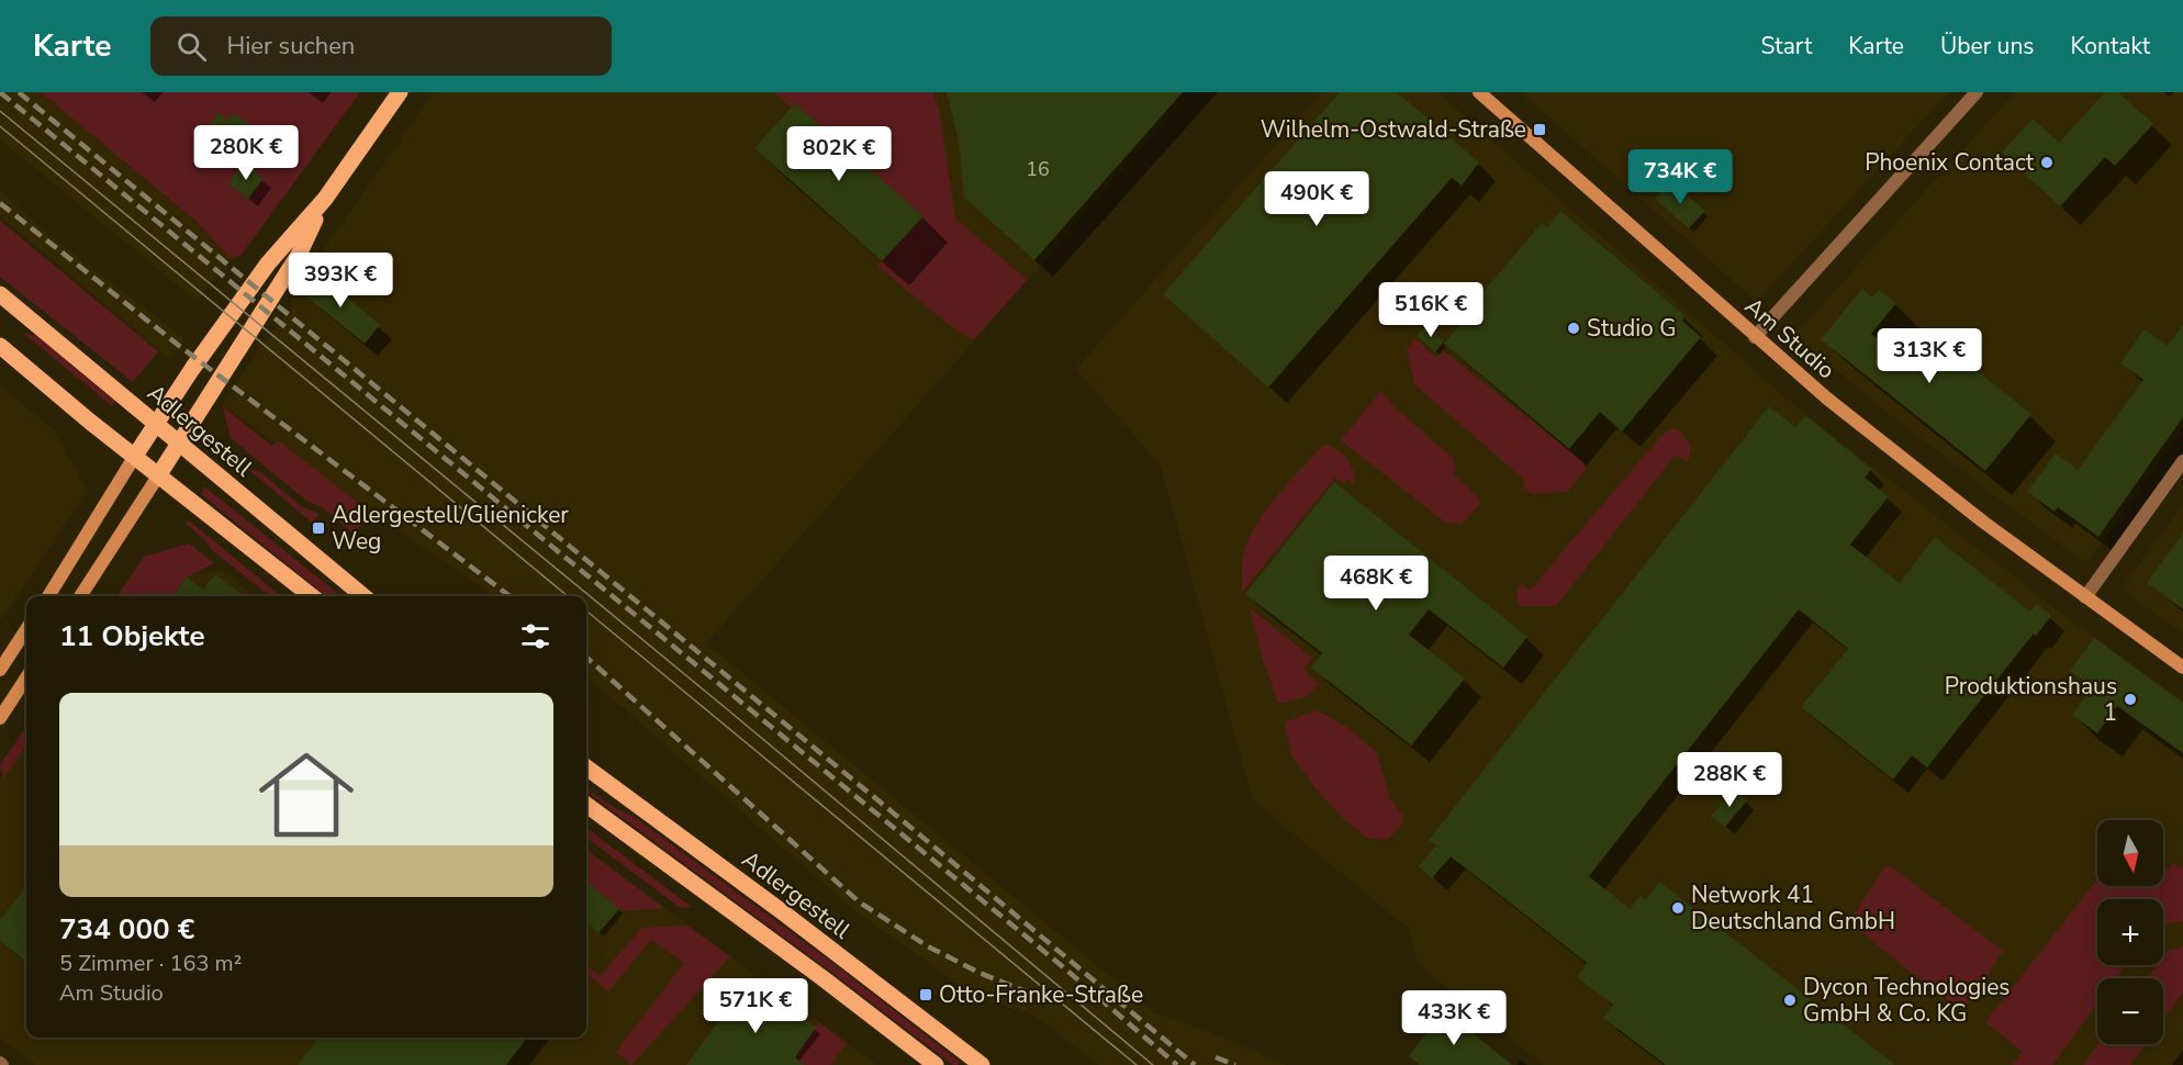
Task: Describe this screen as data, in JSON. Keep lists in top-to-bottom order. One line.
{"streets":{"main road":["Adlergestell"],"street":["Am Studio"]},"places":{"transit":["Wilhelm-Ostwald-Straße","Adlergestell/Glienicker Weg","Otto-Franke-Straße"],"other":["Phoenix Contact","Studio G","Produktionshaus 1","Network 41 Deutschland GmbH","Dycon Technologies GmbH & Co. KG"]},"house_numbers":["16"],"north":"bottom","page":{"header":"Karte","search":"Hier suchen","nav":["Start","Karte","Über uns","Kontakt"],"price":["280K €","802K €","734K €","490K €","393K €","516K €","313K €","468K €","288K €","571K €","433K €"],"heading":"11 Objekte","list":[{"name":"734 000 €","note":"5 Zimmer · 163 m² · Am Studio"}],"map_buttons":["+","−"]}}
